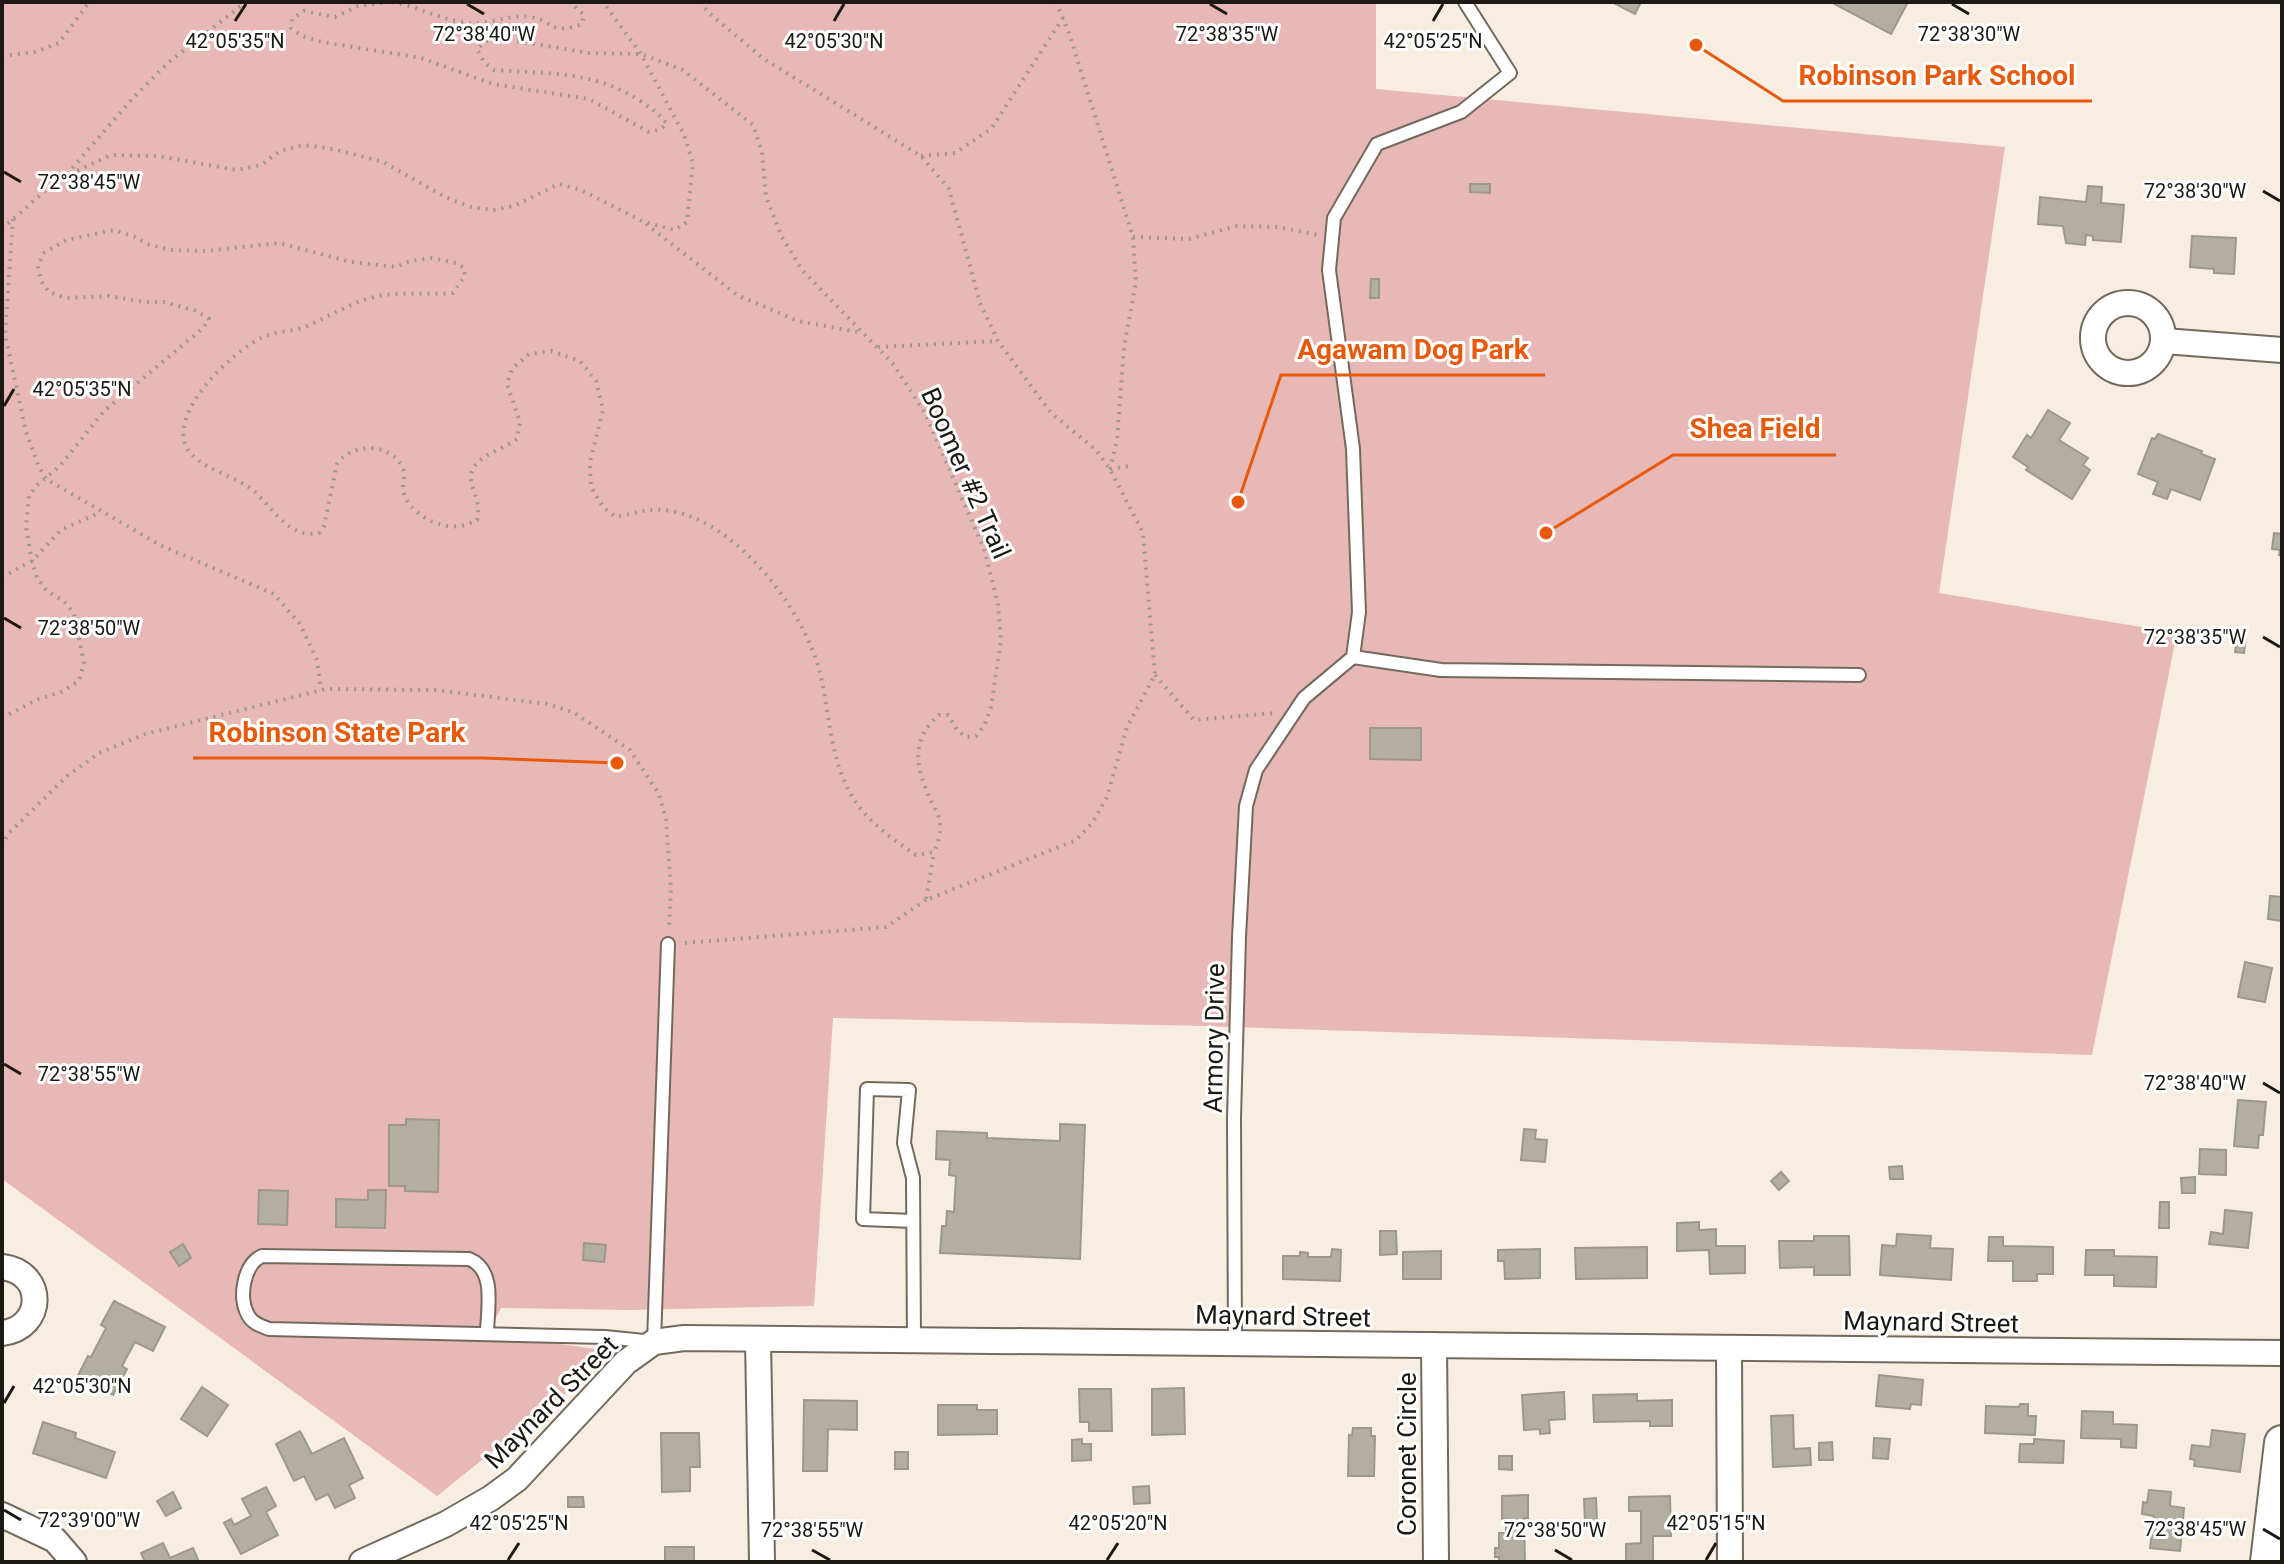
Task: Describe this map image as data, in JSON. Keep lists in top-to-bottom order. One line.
{"streets":{"street":["Maynard Street","Coronet Circle"],"lane":["Armory Drive"],"path":["Boomer #2 Trail"]},"crossings":[["Armory Drive","Maynard Street"],["Maynard Street","Coronet Circle"]],"places":["Robinson Park School","Agawam Dog Park","Shea Field","Robinson State Park"],"coordinates":["72°38'40\"W","72°38'35\"W","72°38'30\"W","42°05'35\"N","42°05'30\"N","42°05'25\"N","72°38'45\"W","72°38'50\"W","72°38'55\"W","72°39'00\"W","42°05'20\"N","42°05'15\"N"]}
